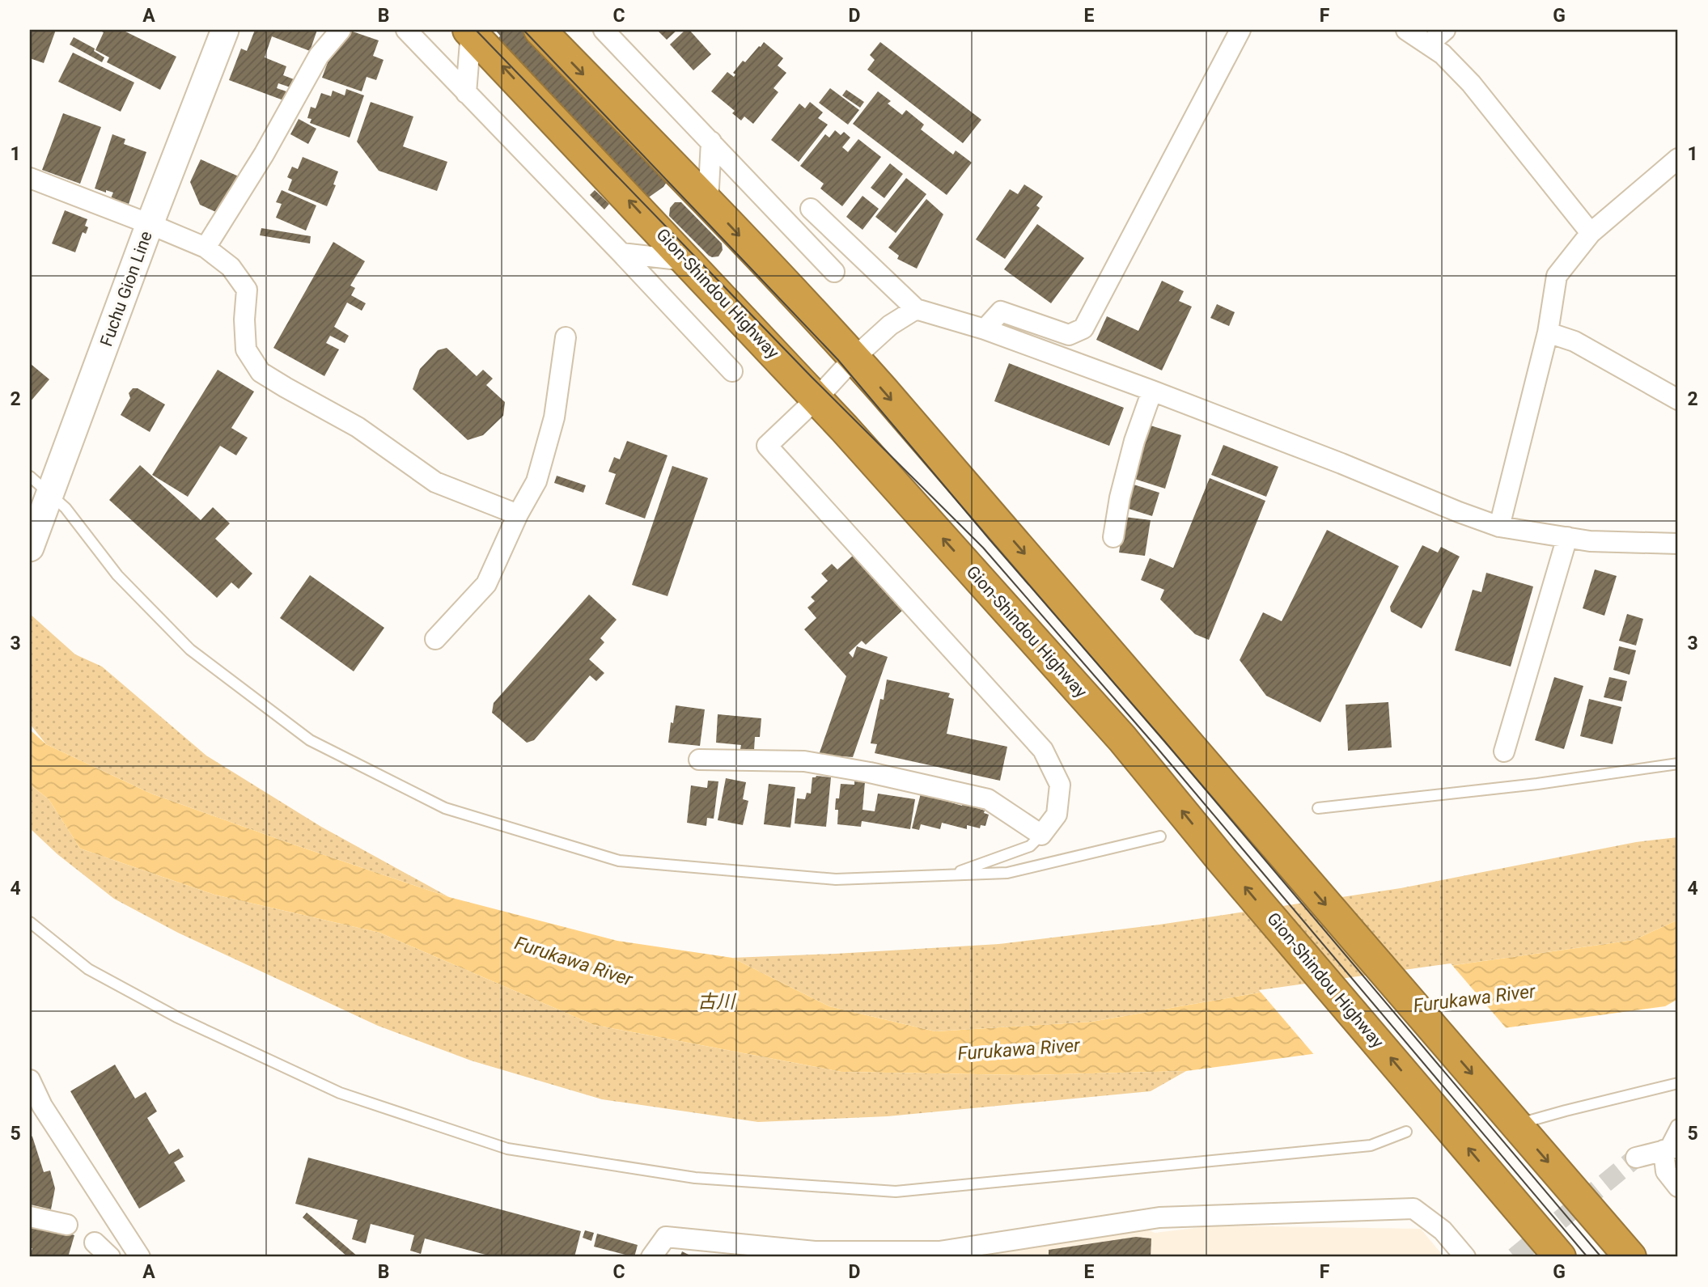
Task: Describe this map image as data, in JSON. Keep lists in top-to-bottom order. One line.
{"streets":{"highway":["Gion-Shindou Highway"],"main road":["Fuchu Gion Line"]},"water":["Furukawa River","古川"],"grid":{"columns":["A","B","C","D","E","F","G"],"rows":["1","2","3","4","5"]}}
